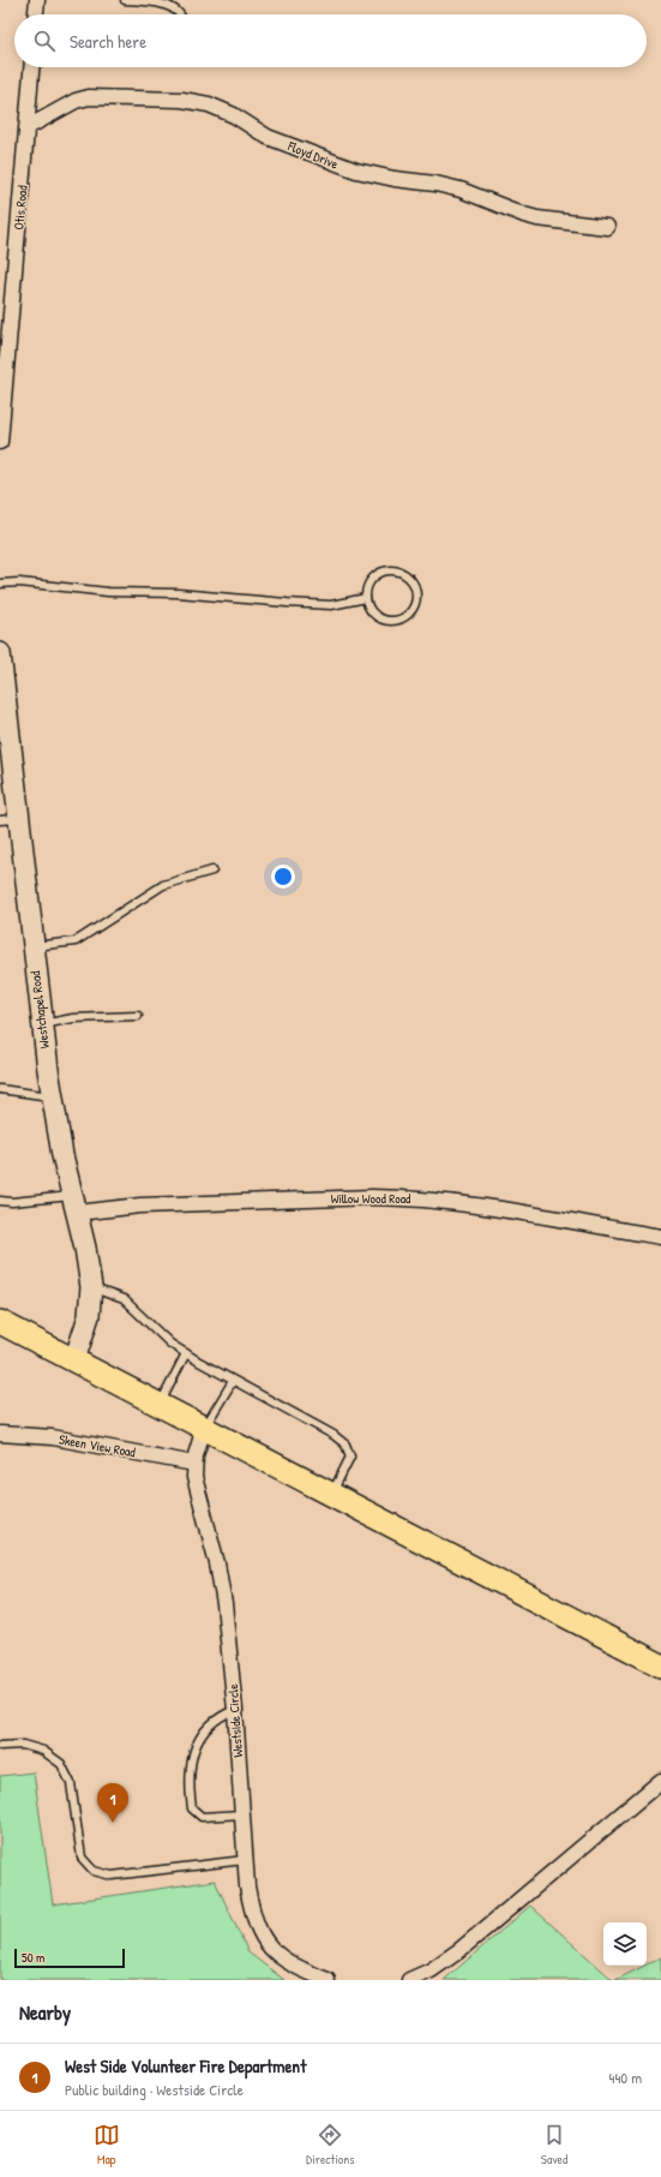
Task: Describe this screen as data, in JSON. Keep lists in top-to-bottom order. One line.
{"streets":{"street":["Floyd Drive","Otis Road","Westchapel Road","Willow Wood Road","Skeen View Road","Westside Circle"]},"crossings":[["Floyd Drive","Otis Road"],["Westchapel Road","Willow Wood Road"],["Skeen View Road","Westside Circle"]],"scale_bar":"50 m","page":{"search":"Search here","pins":"1","scale":"50 m","heading":"Nearby","list":[{"mark":"1","name":"West Side Volunteer Fire Department","note":"Public building · Westside Circle","value":"440 m"}],"nav":["Map","Directions","Saved"]}}
